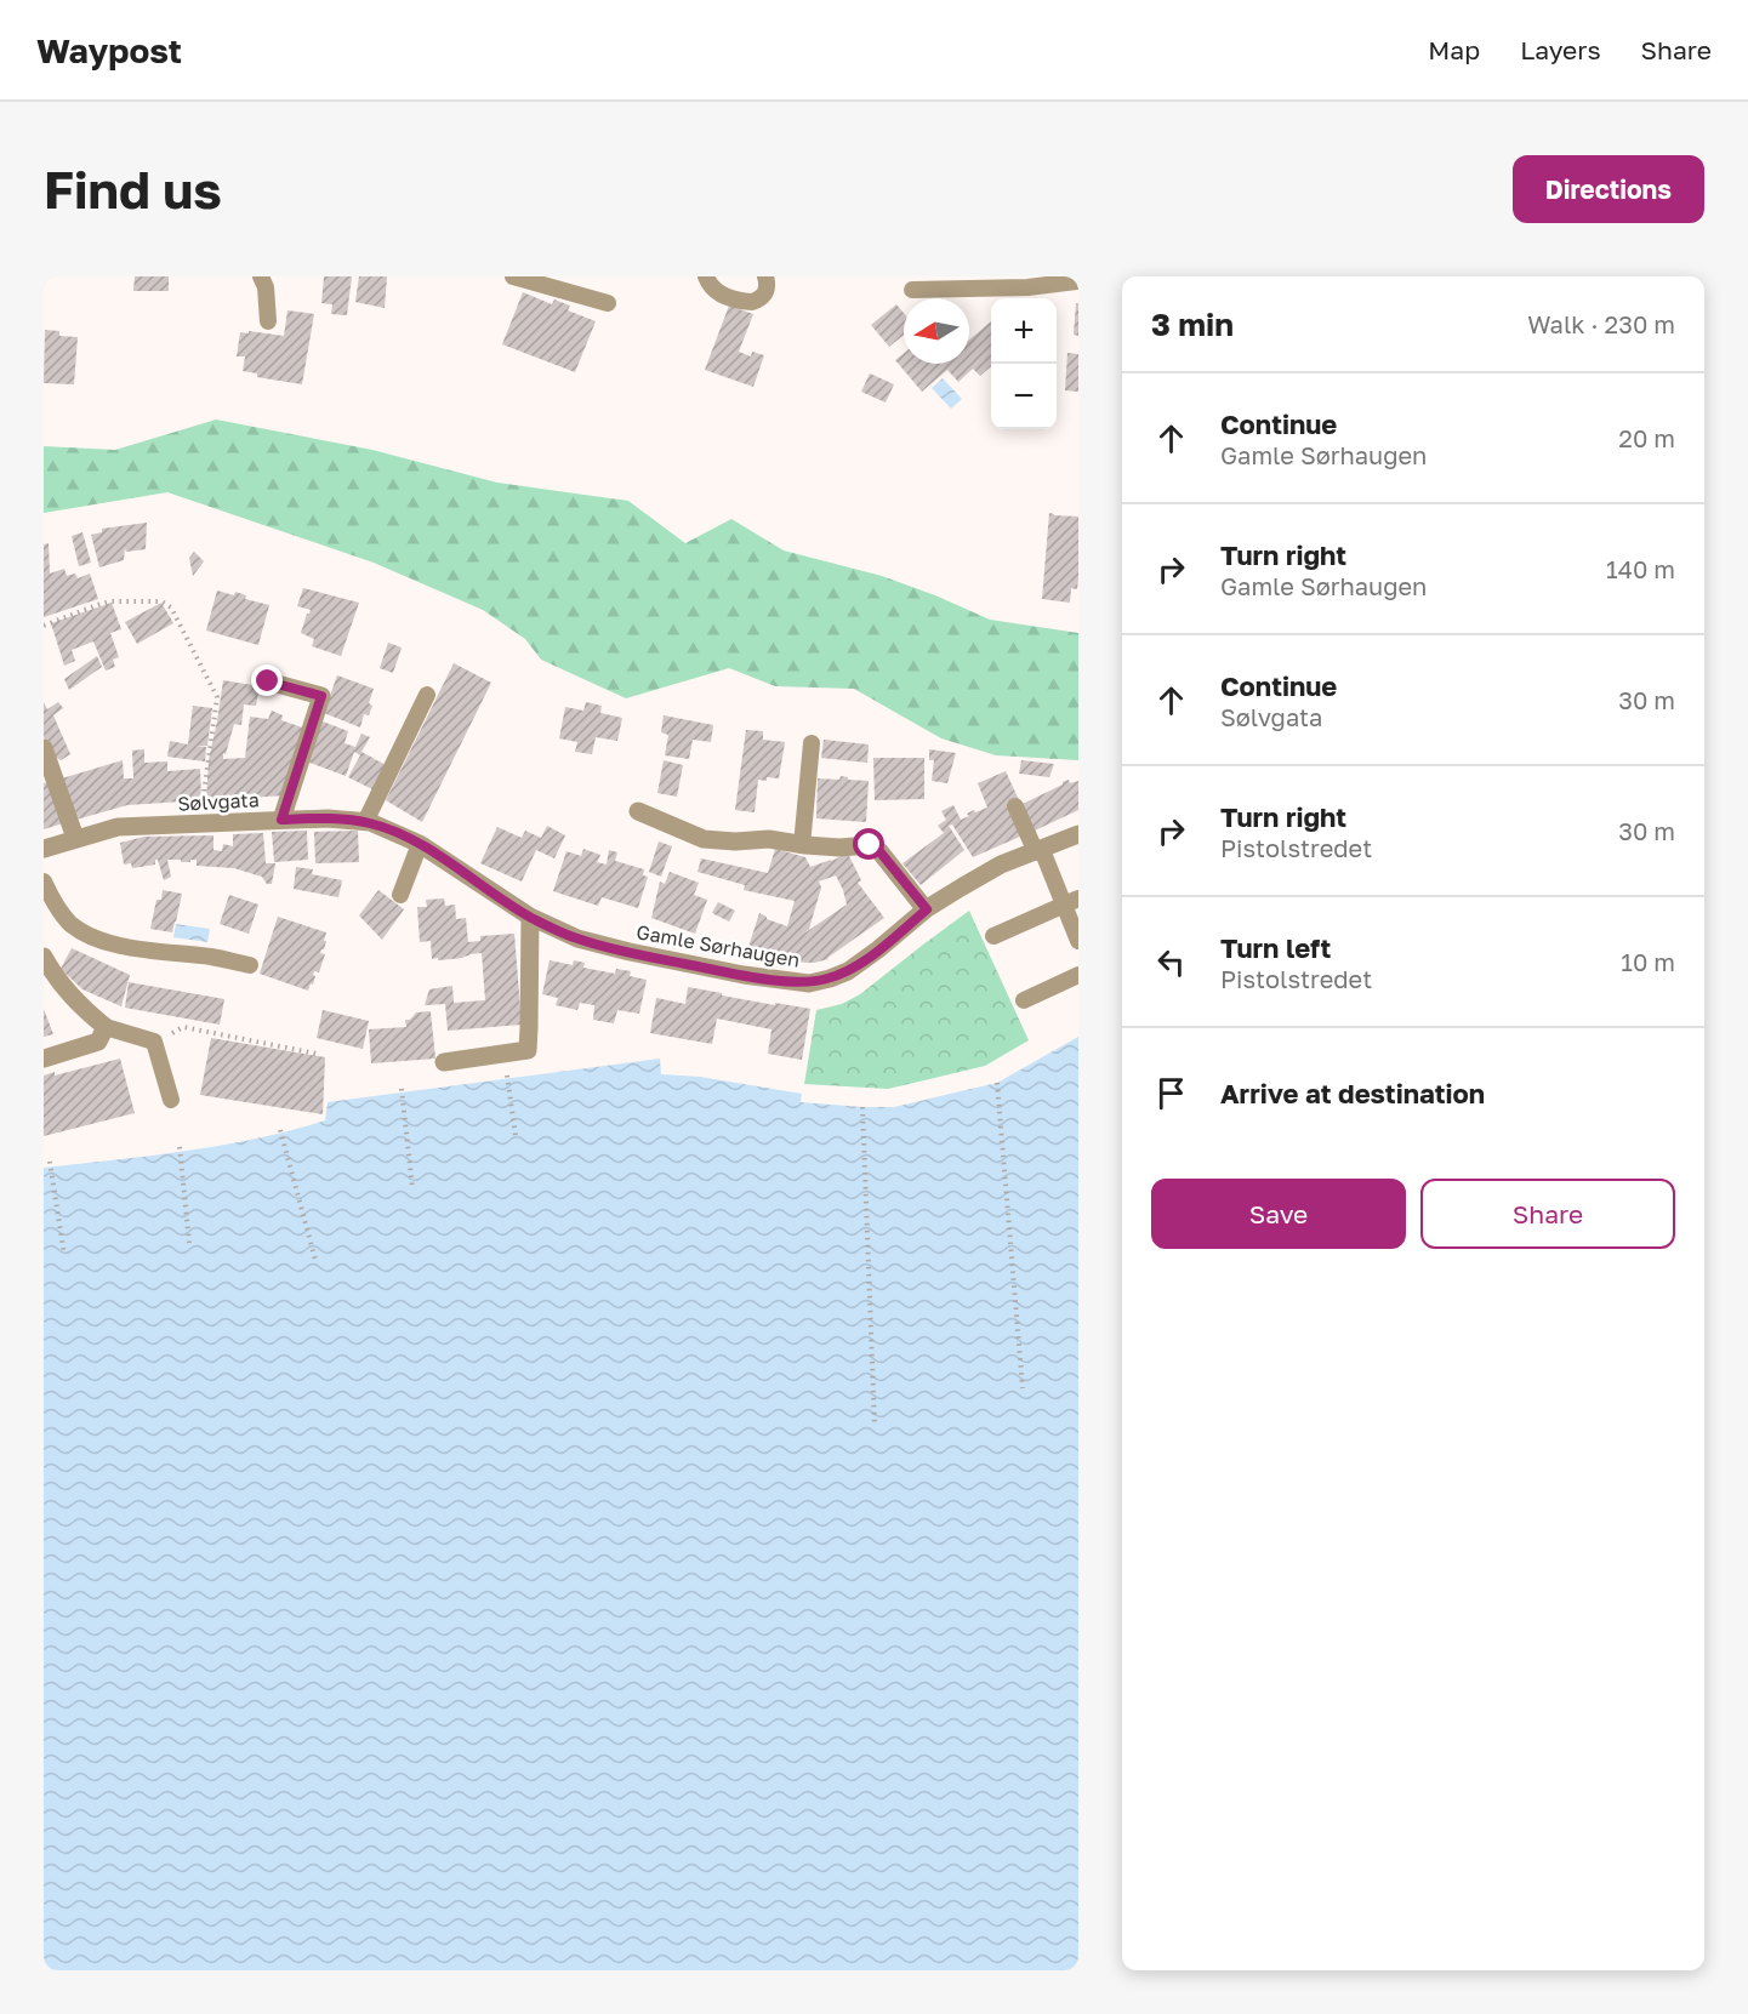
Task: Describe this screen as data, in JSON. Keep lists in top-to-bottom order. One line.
{"streets":{"street":["Sølvgata","Gamle Sørhaugen"]},"crossings":[["Sølvgata","Gamle Sørhaugen"]],"north":"left","page":{"header":"Waypost","nav":["Map","Layers","Share"],"buttons":["Directions",["Save","Share"]],"title":"Find us","heading":["3 min","Walk · 230 m"],"map_buttons":["+","−"],"list":[["Continue","Gamle Sørhaugen","20 m"],["Turn right","Gamle Sørhaugen","140 m"],["Continue","Sølvgata","30 m"],["Turn right","Pistolstredet","30 m"],["Turn left","Pistolstredet","10 m"],"Arrive at destination"]}}
